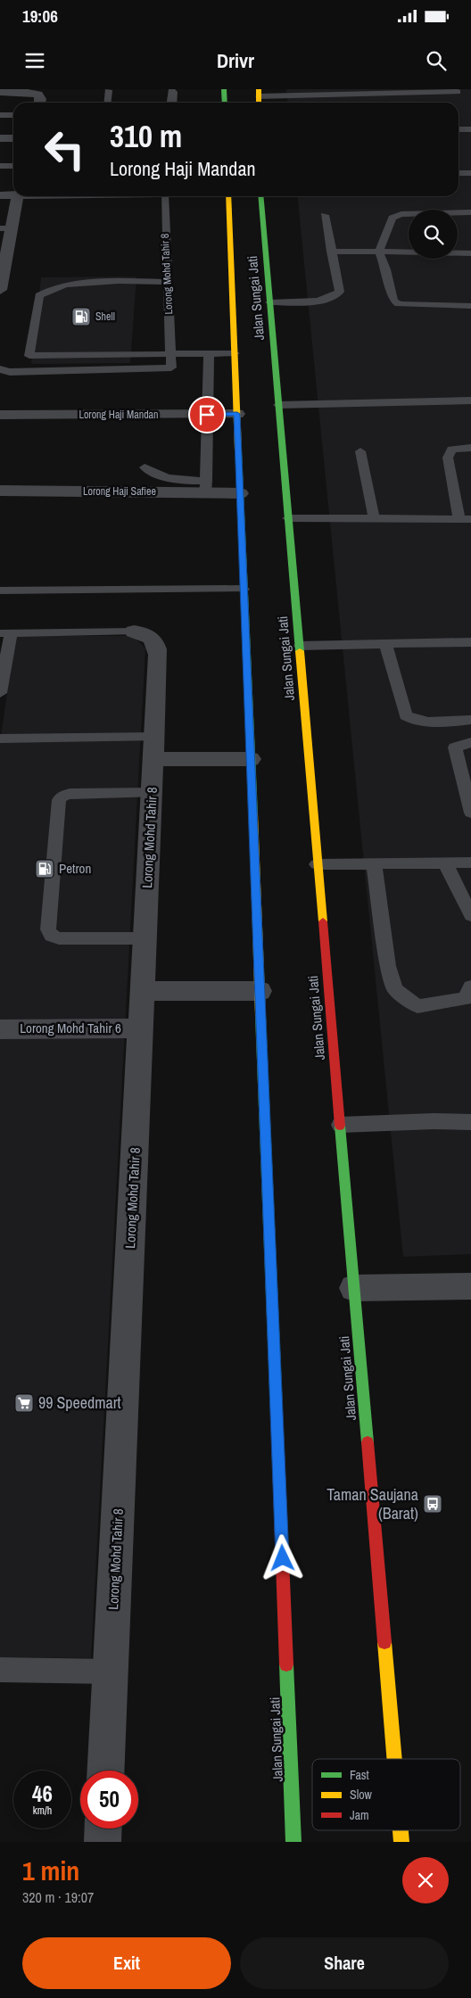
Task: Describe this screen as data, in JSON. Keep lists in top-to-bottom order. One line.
{"streets":{"main road":["Jalan Sungai Jati"],"street":["Lorong Mohd Tahir 8","Lorong Haji Mandan","Lorong Haji Safiee","Lorong Mohd Tahir 6"]},"crossings":[["Lorong Mohd Tahir 8","Lorong Mohd Tahir 6"],["Jalan Sungai Jati","Lorong Haji Mandan"],["Jalan Sungai Jati","Lorong Haji Safiee"]],"places":{"fuel station":["Shell","Petron"],"supermarket":["99 Speedmart"],"bus stop":["Taman Saujana (Barat)"]},"legend":["Fast","Slow","Jam"],"page":{"status":"19:06","header":"Drivr","turn":["310 m","Lorong Haji Mandan"],"speed":"46 km/h","limit":"50","heading":["1 min","320 m · 19:07"],"buttons":["Exit","Share"]}}
